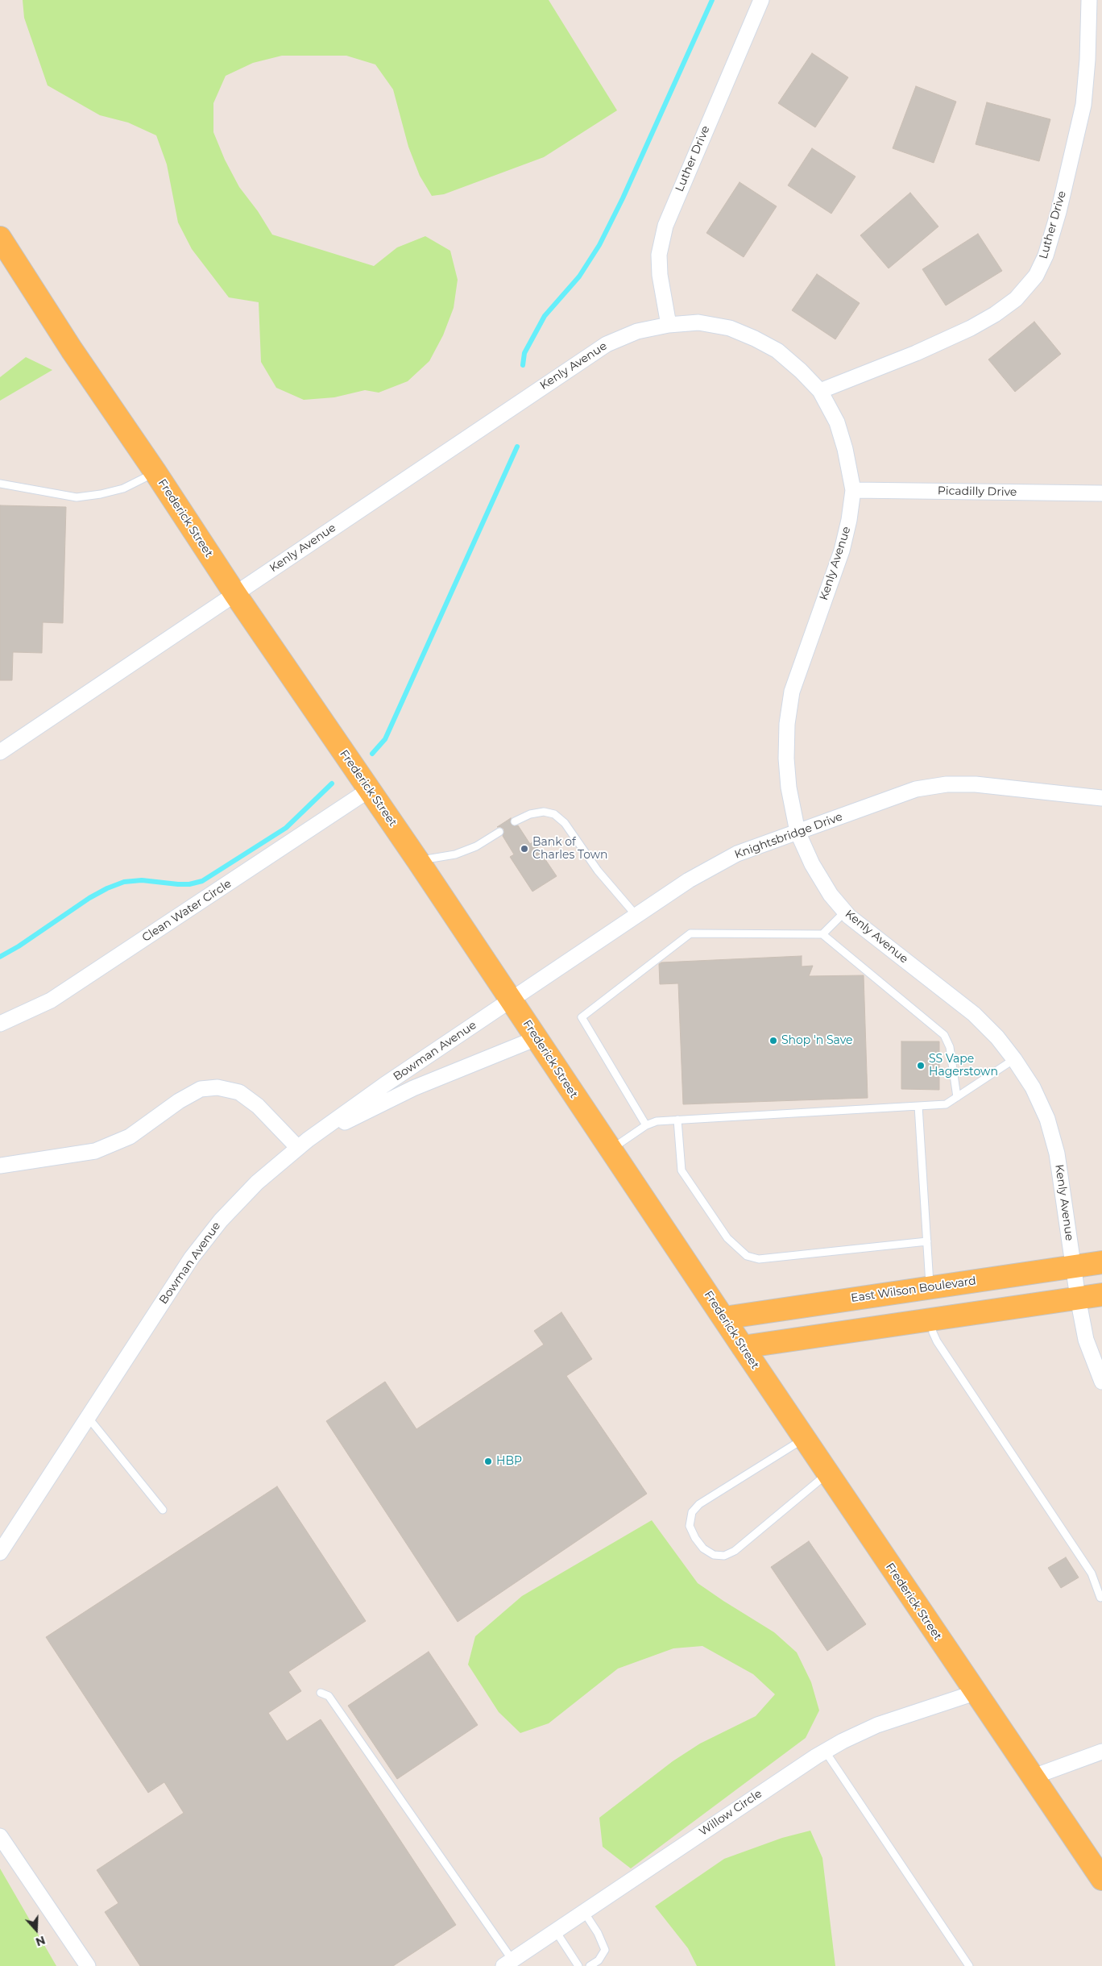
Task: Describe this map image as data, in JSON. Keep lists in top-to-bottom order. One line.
{"streets":{"main road":["Frederick Street","East Wilson Boulevard"],"street":["Luther Drive","Kenly Avenue","Picadilly Drive","Knightsbridge Drive","Clean Water Circle","Bowman Avenue","Willow Circle"]},"crossings":[["Luther Drive","Kenly Avenue"],["Kenly Avenue","Picadilly Drive"],["Kenly Avenue","Frederick Street"],["Kenly Avenue","Knightsbridge Drive"],["Kenly Avenue","East Wilson Boulevard"],["Frederick Street","Knightsbridge Drive"],["Frederick Street","Clean Water Circle"],["Frederick Street","Bowman Avenue"],["Frederick Street","East Wilson Boulevard"],["Frederick Street","Willow Circle"],["Knightsbridge Drive","Bowman Avenue"]],"places":["Bank of Charles Town","Shop 'n Save","SS Vape Hagerstown","HBP"],"north":"bottom"}
